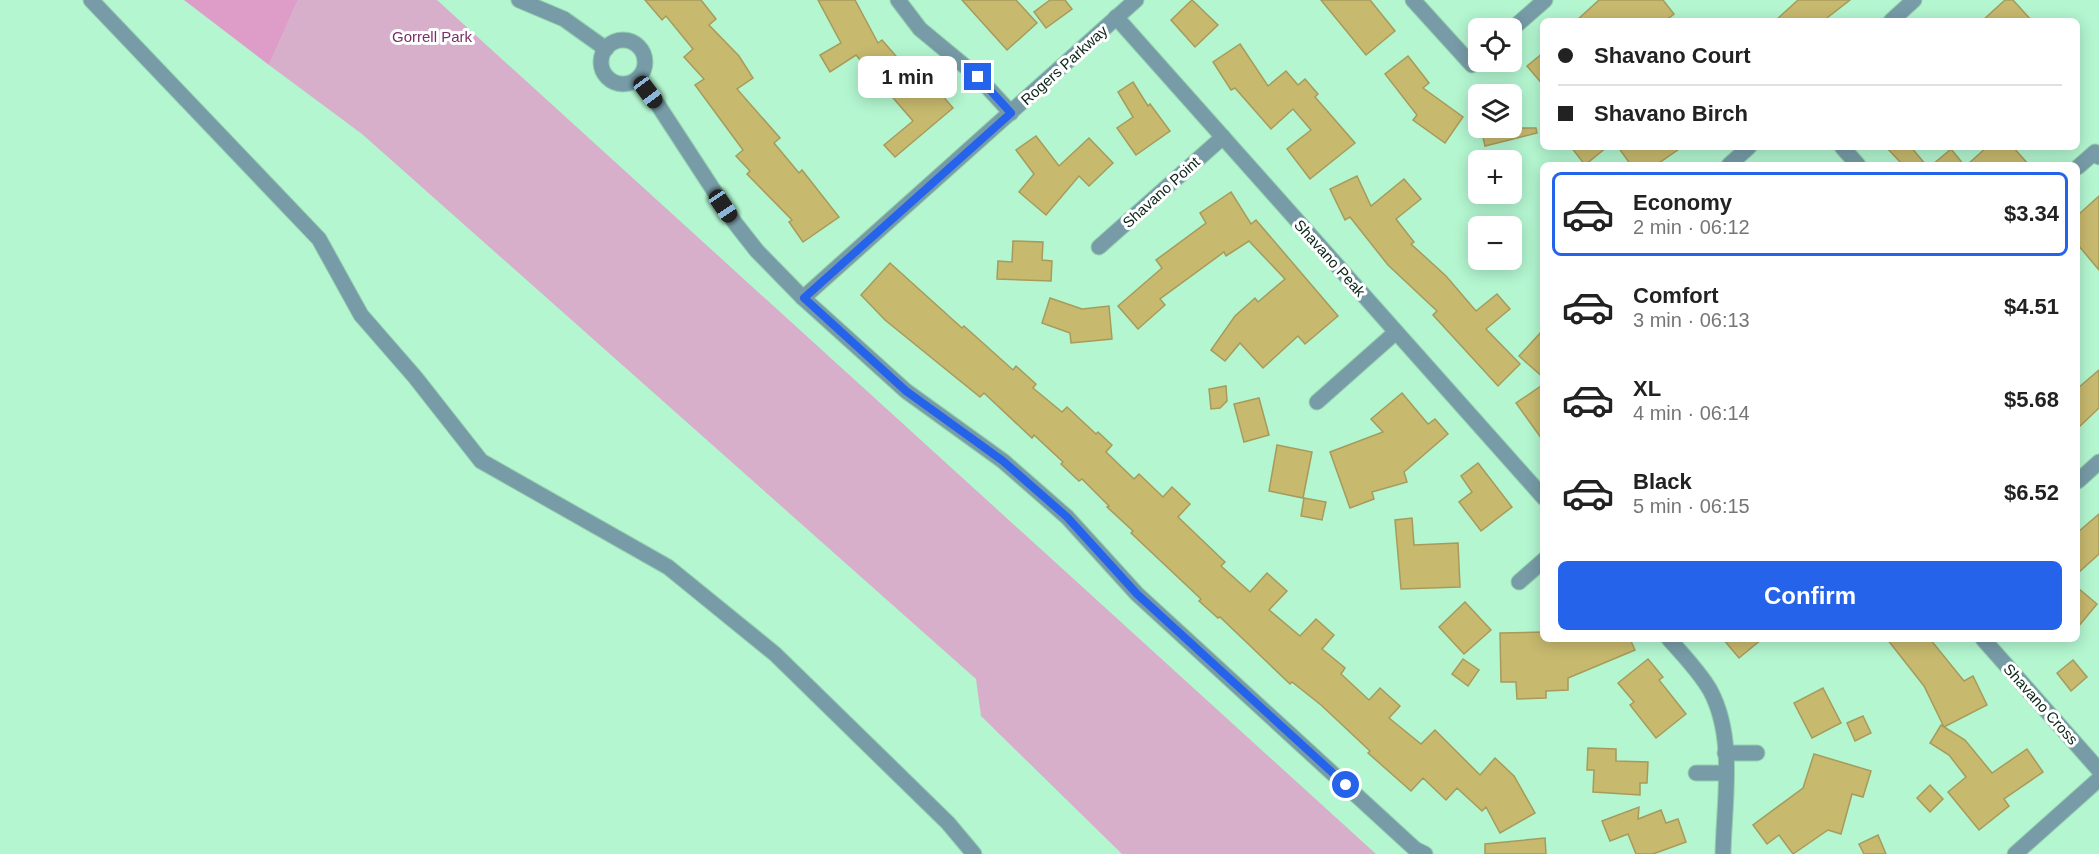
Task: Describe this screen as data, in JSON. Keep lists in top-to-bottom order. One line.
{"streets":{"street":["Rogers Parkway","Shavano Point","Shavano Peak","Shavano Cross"]},"crossings":[["Rogers Parkway","Shavano Peak"],["Shavano Point","Shavano Peak"]],"parks":["Gorrell Park"],"page":{"map_buttons":["+","−"],"banner":["Shavano Court","Shavano Birch"],"bubble":"1 min","list":[{"name":"Economy","note":"2 min · 06:12","value":"$3.34"},{"name":"Comfort","note":"3 min · 06:13","value":"$4.51"},{"name":"XL","note":"4 min · 06:14","value":"$5.68"},{"name":"Black","note":"5 min · 06:15","value":"$6.52"}],"buttons":"Confirm"}}
